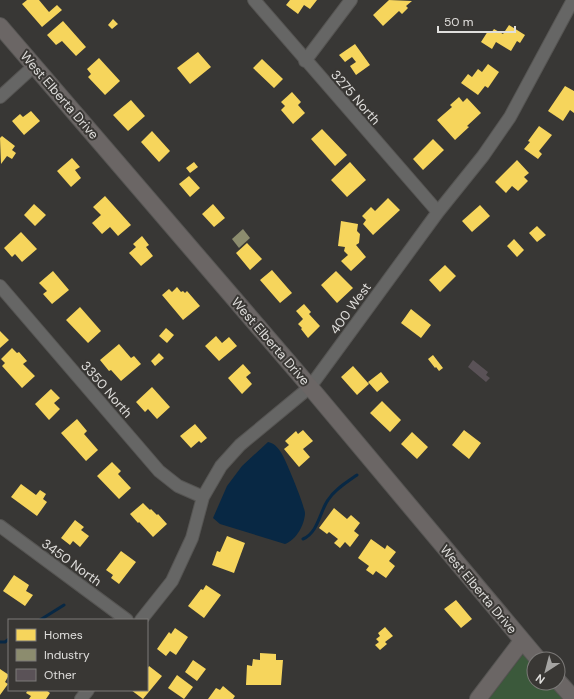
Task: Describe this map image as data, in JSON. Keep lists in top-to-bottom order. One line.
{"streets":{"main road":["West Elberta Drive"],"street":["3275 North","400 West","3350 North","3450 North"]},"crossings":[["West Elberta Drive","400 West"],["3275 North","400 West"],["400 West","3350 North"]],"legend":["Homes","Industry","Other"],"scale_bar":"50 m","north":"bottom left"}
